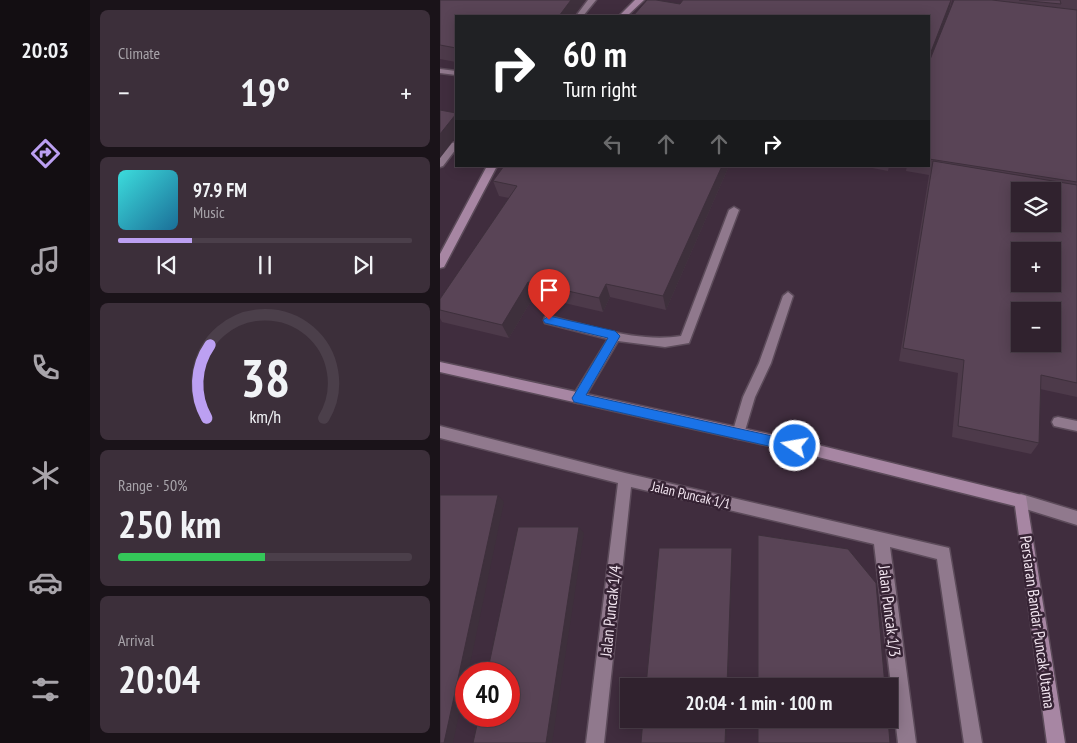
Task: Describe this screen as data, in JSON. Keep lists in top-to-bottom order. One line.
{"streets":{"street":["Jalan Puncak 1/1","Jalan Puncak 1/4","Jalan Puncak 1/3","Persiaran Bandar Puncak Utama"]},"crossings":[["Jalan Puncak 1/1","Jalan Puncak 1/4"],["Jalan Puncak 1/1","Jalan Puncak 1/3"]],"page":{"tabs":"20:03","tile":["Climate",["Range · 50%","250 km"],["Arrival","20:04"]],"turn":["60 m","Turn right"],"heat":["−","19°","+"],"song":["97.9 FM","Music"],"map_buttons":["+","−"],"limit":"40","trip":"20:04 · 1 min · 100 m","gauge":["38","km/h"]}}
